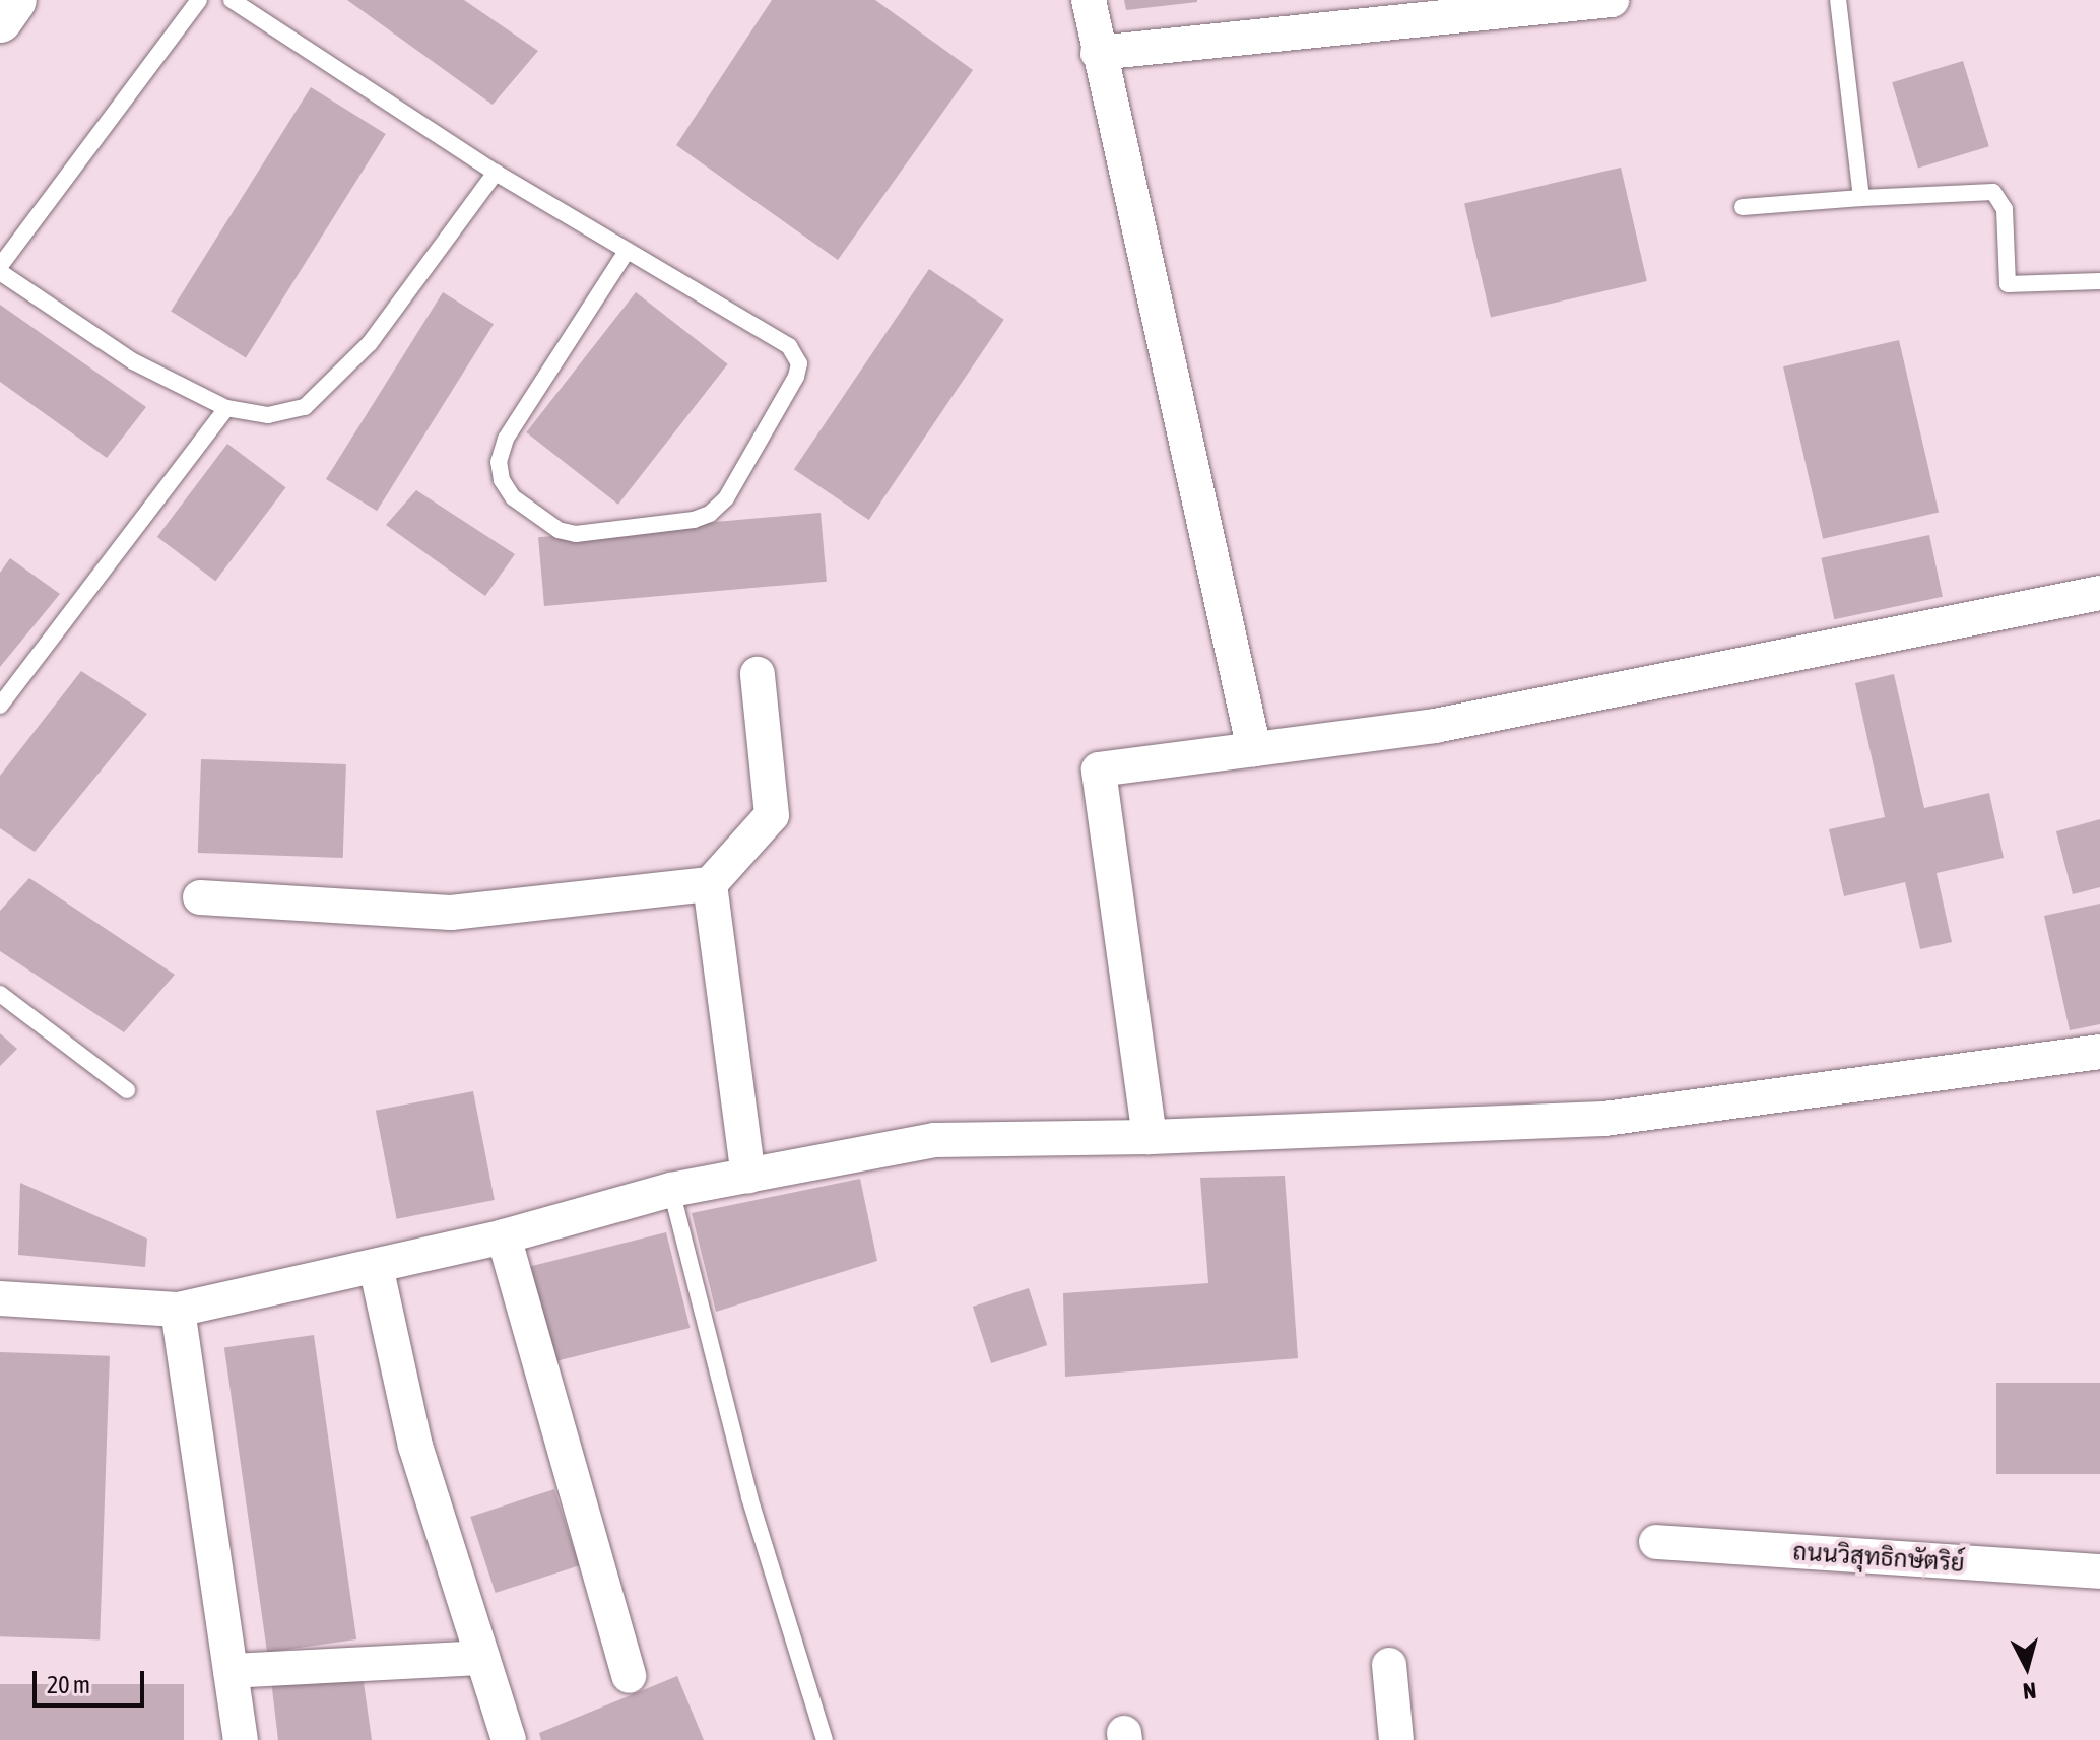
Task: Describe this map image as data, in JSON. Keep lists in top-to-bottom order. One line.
{"streets":{"street":["ถนนวิสุทธิกษัตริย์"]},"scale_bar":"20 m","north":"bottom"}
